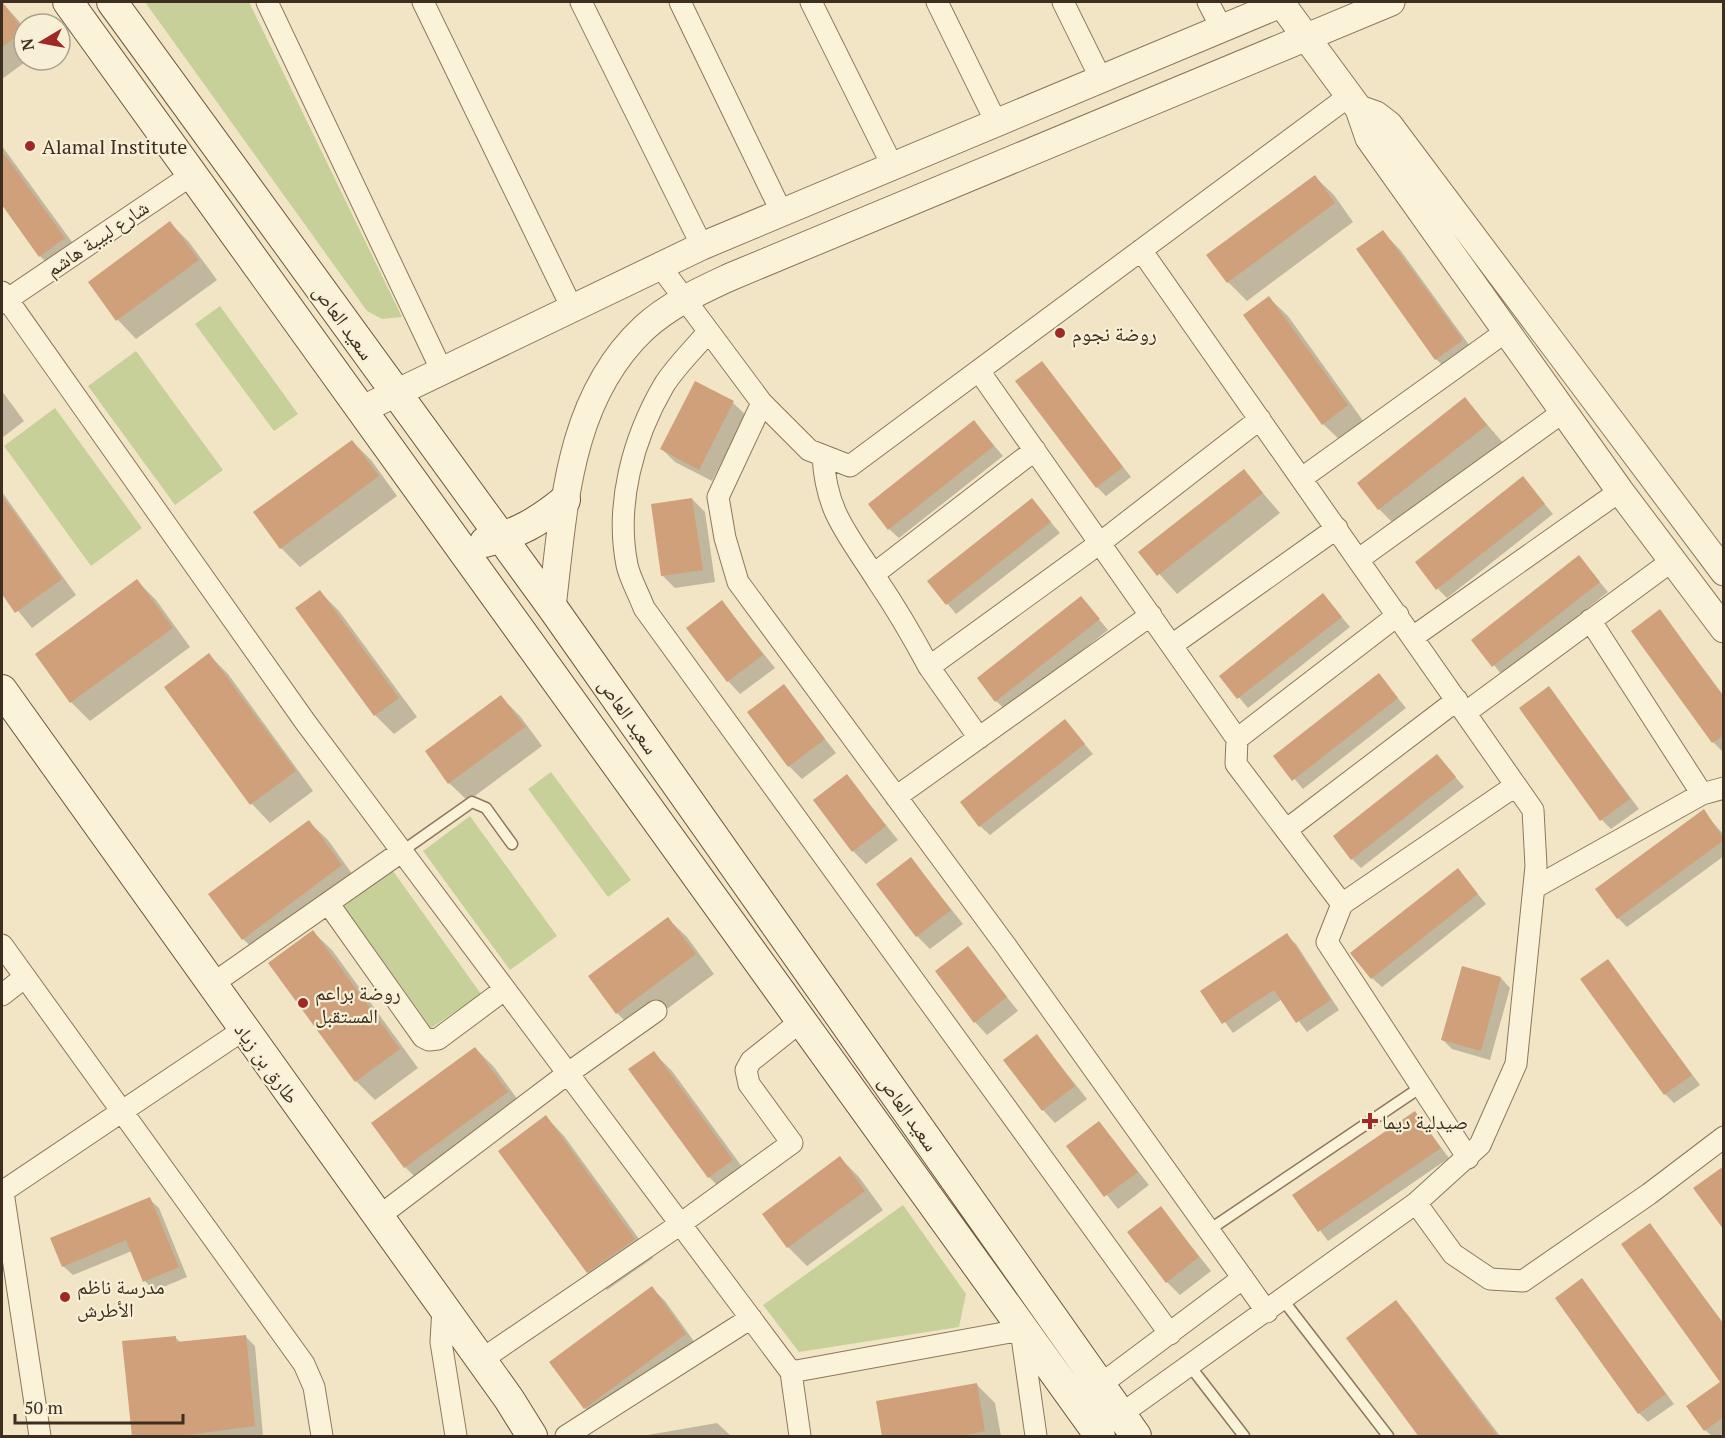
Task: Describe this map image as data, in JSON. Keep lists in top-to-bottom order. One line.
{"streets":{"main road":["سعيد العاص","طارق بن زياد"],"street":["شارع لبيبة هاشم"]},"places":{"other":["Alamal Institute","روضة نجوم","روضة براعم المستقبل","مدرسة ناظم الأطرش"],"health":["صيدلية ديما"]},"scale_bar":"50 m","north":"left"}
